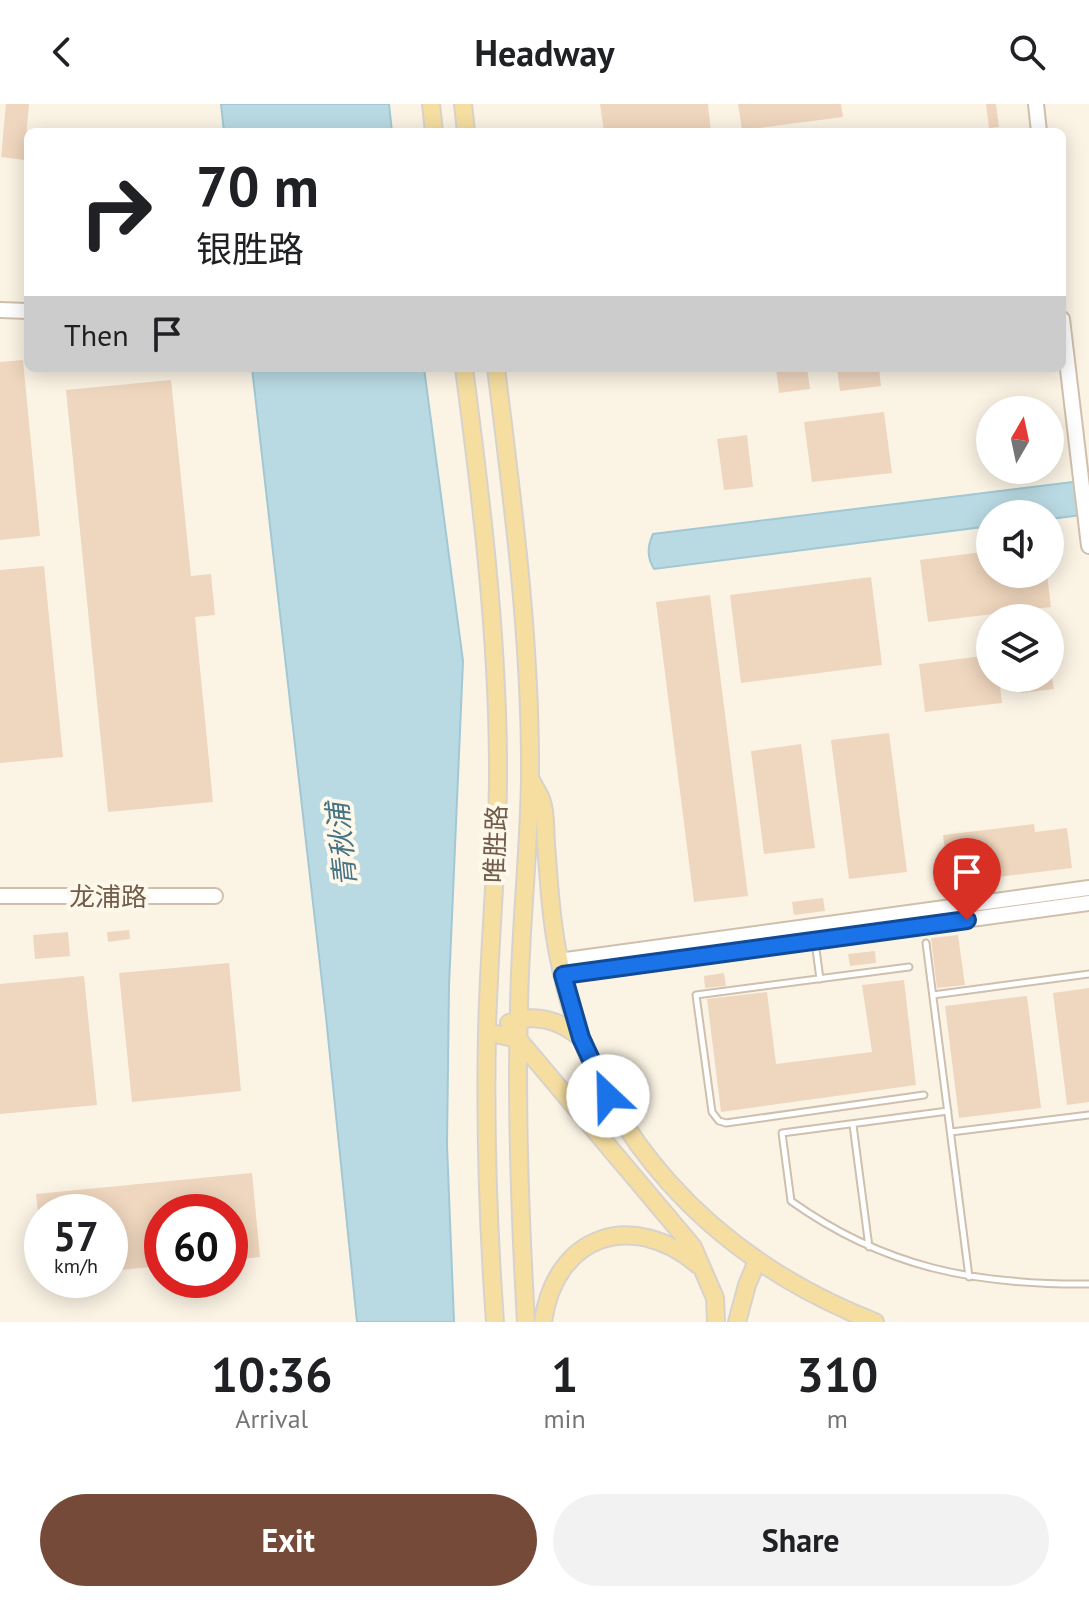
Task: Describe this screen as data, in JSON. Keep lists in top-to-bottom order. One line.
{"streets":{"main road":["唯胜路"],"street":["龙浦路"]},"water":["青秋浦"],"north":"top","page":{"header":"Headway","turn":["70 m","银胜路"],"then":"Then","speed":"57 km/h","limit":"60","eta":["10:36","Arrival","1","min","310","m"],"buttons":["Exit","Share"]}}
